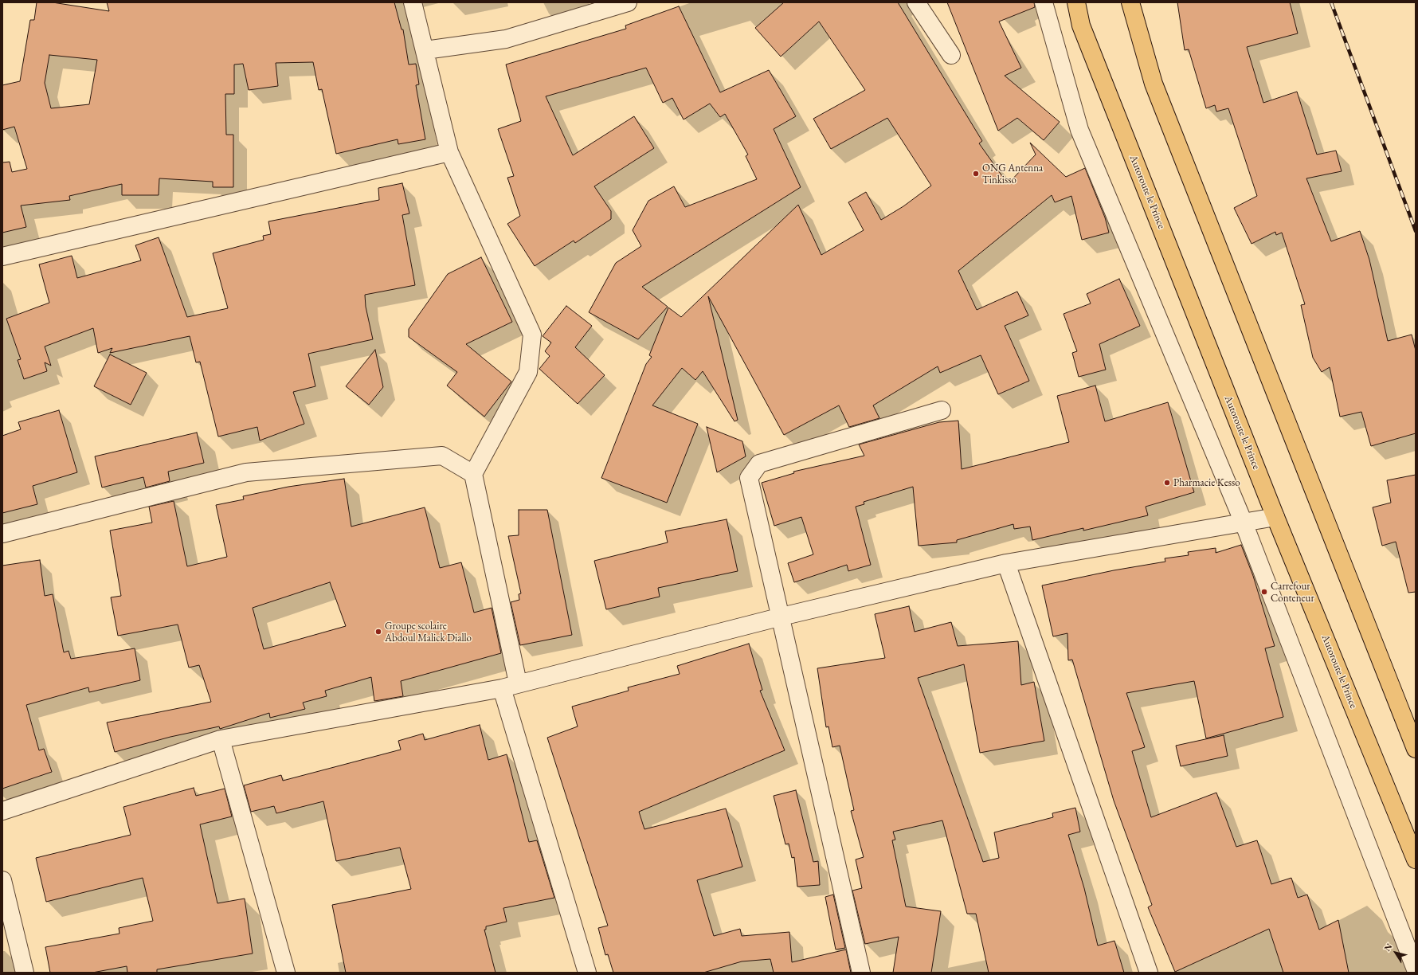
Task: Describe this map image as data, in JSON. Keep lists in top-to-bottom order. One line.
{"streets":{"main road":["Autoroute le Prince"]},"places":["ONG Antenna Tinkisso","Pharmacie Kesso","Carrefour Conteneur","Groupe scolaire Abdoul Malick Diallo"],"north":"top left"}
